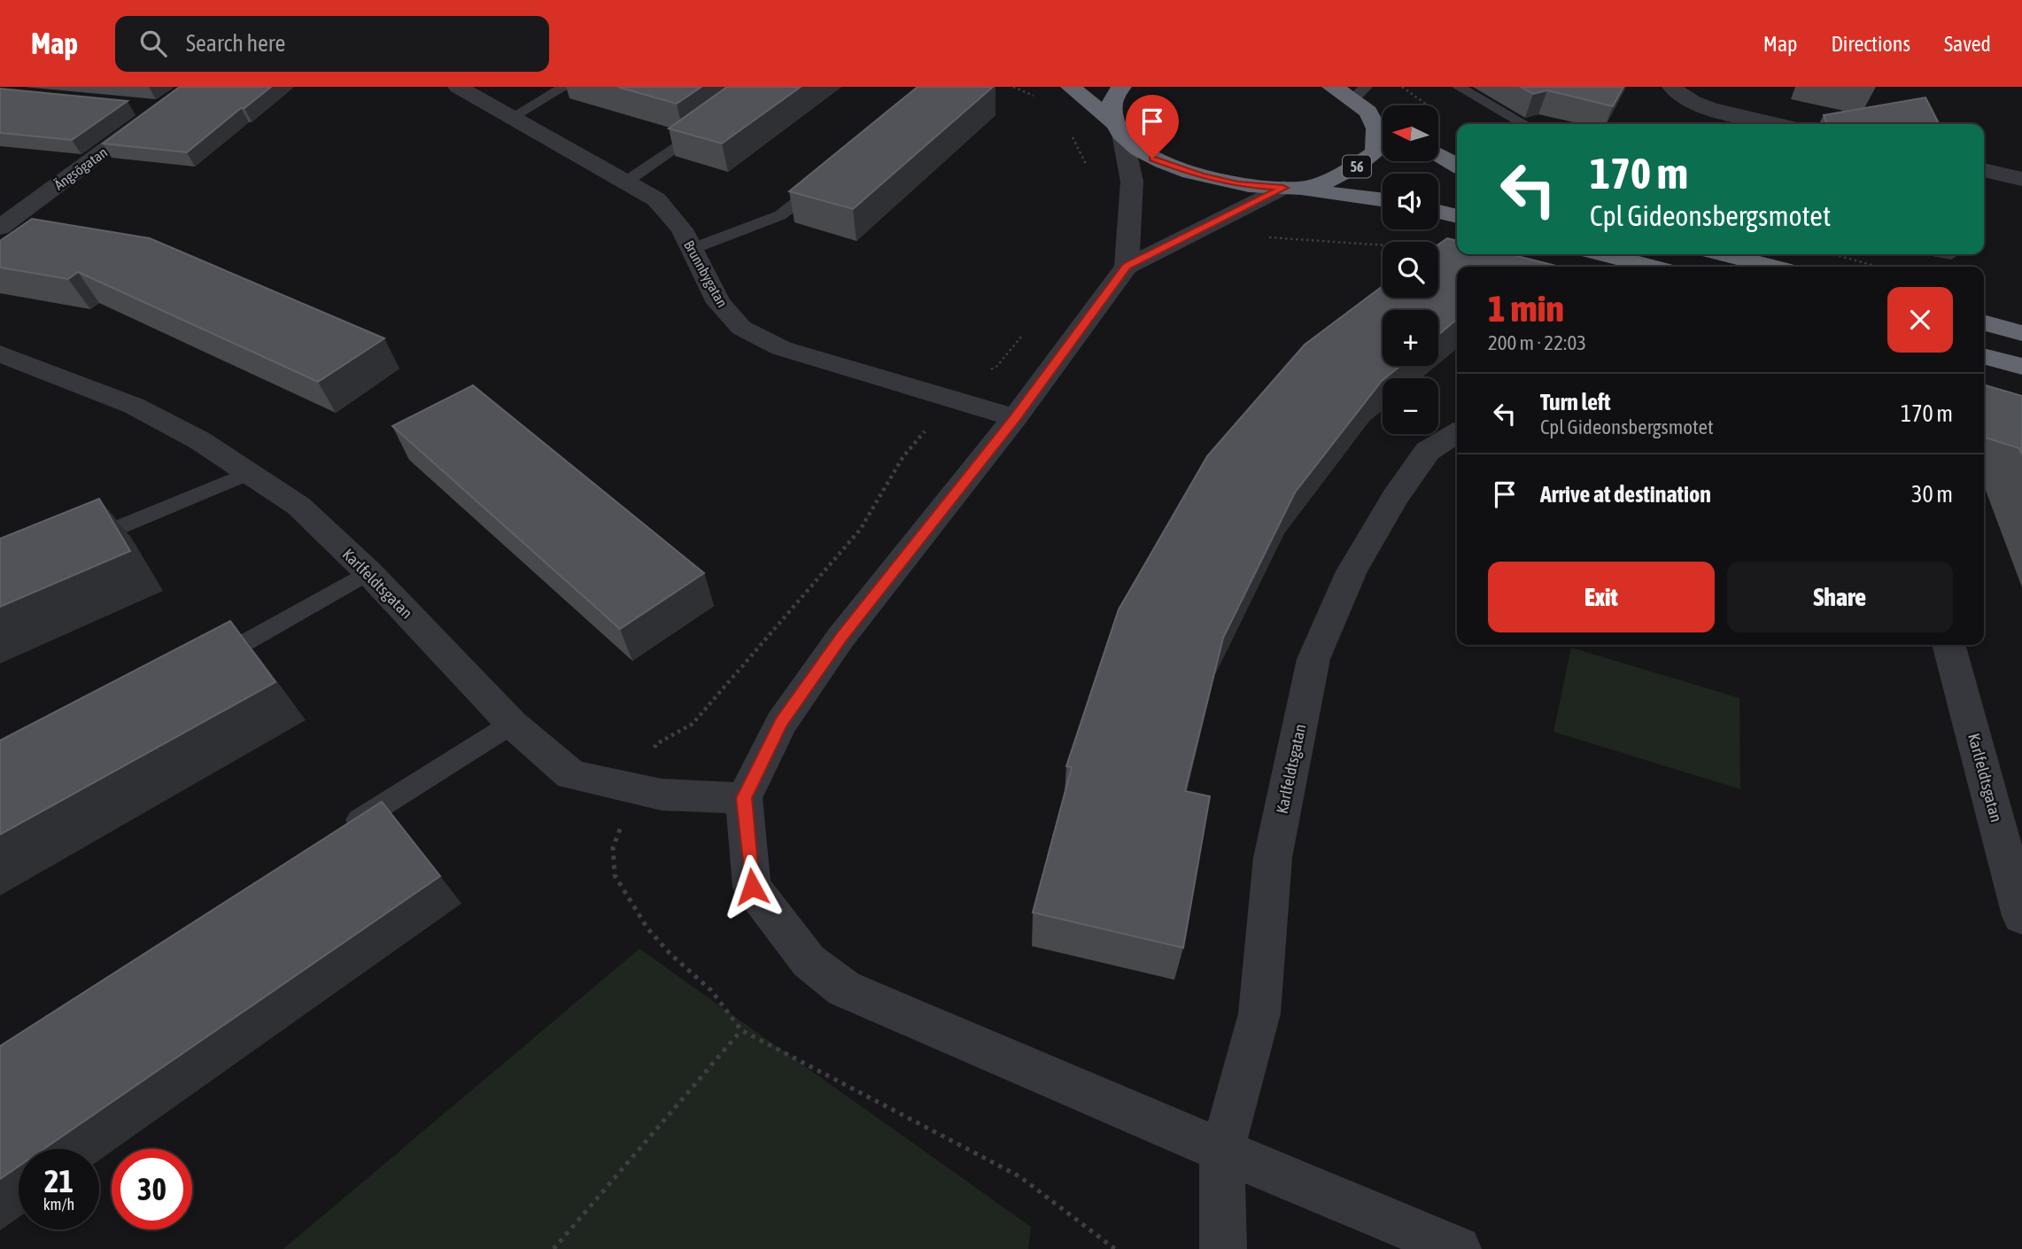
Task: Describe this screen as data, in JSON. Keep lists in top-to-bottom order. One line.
{"streets":{"highway":["56"],"street":["Ängsögatan","Brunnbygatan","Karlfeldtsgatan"]},"north":"left","page":{"header":"Map","search":"Search here","nav":["Map","Directions","Saved"],"map_buttons":["+","−"],"turn":["170 m","Cpl Gideonsbergsmotet"],"heading":["1 min","200 m · 22:03"],"list":[{"name":"Turn left","note":"Cpl Gideonsbergsmotet","value":"170 m"},{"name":"Arrive at destination","value":"30 m"}],"buttons":["Exit","Share"],"speed":"21 km/h","limit":"30"}}
